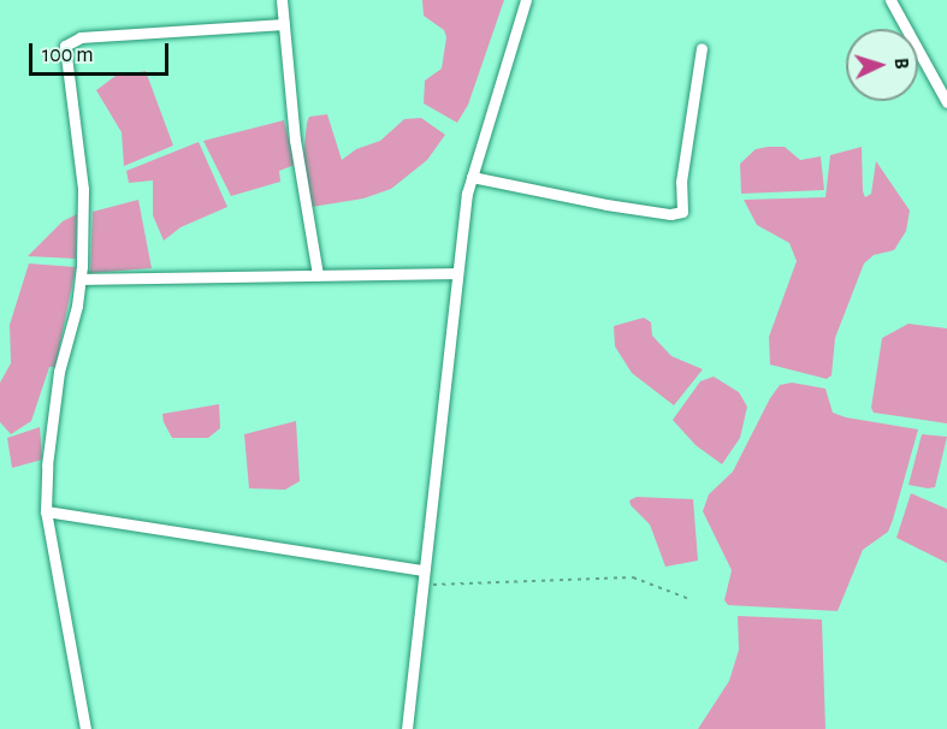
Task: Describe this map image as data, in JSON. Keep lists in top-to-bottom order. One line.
{"scale_bar":"100 m","north":"right"}
